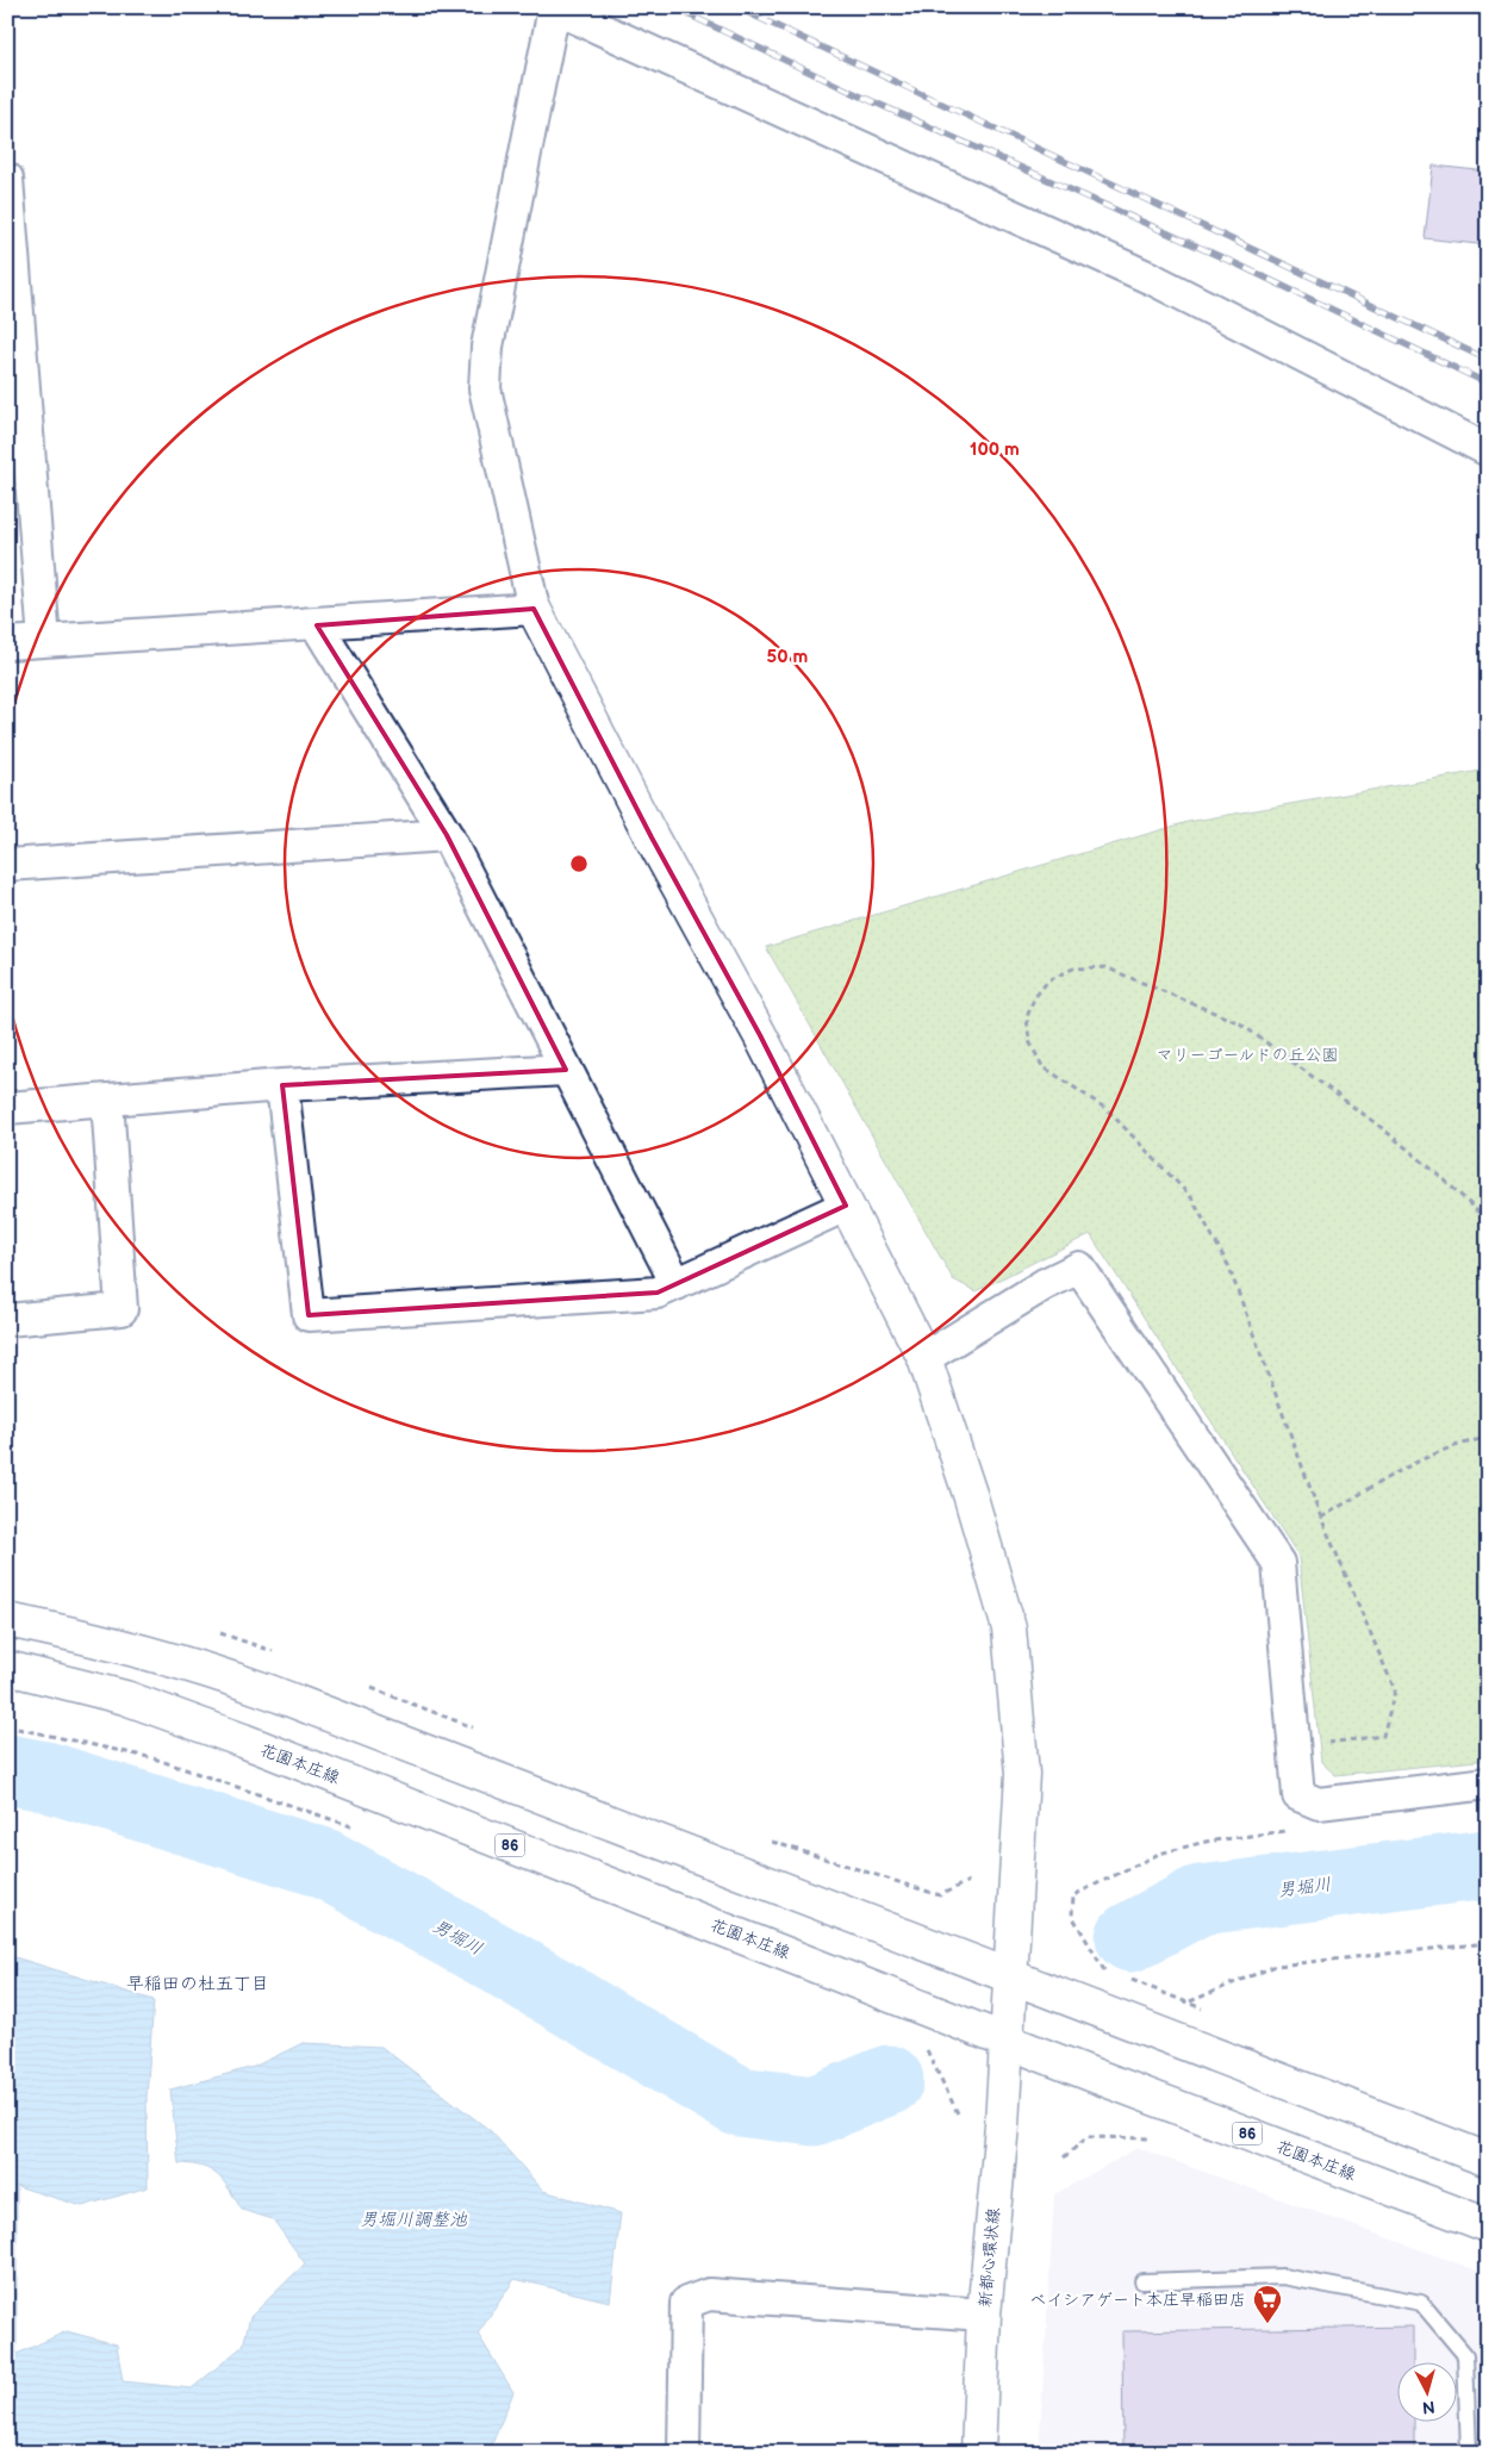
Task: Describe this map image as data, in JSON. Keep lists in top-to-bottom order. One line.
{"streets":{"main road":["花園本庄線","86","新都心環状線"]},"crossings":[["花園本庄線","新都心環状線"]],"districts":["早稲田の杜五丁目"],"water":["男堀川","男堀川調整池"],"parks":["マリーゴールドの丘公園"],"places":{"supermarket":["ベイシアゲート本庄早稲田店"]},"north":"bottom","rings":["100 m","50 m"]}
